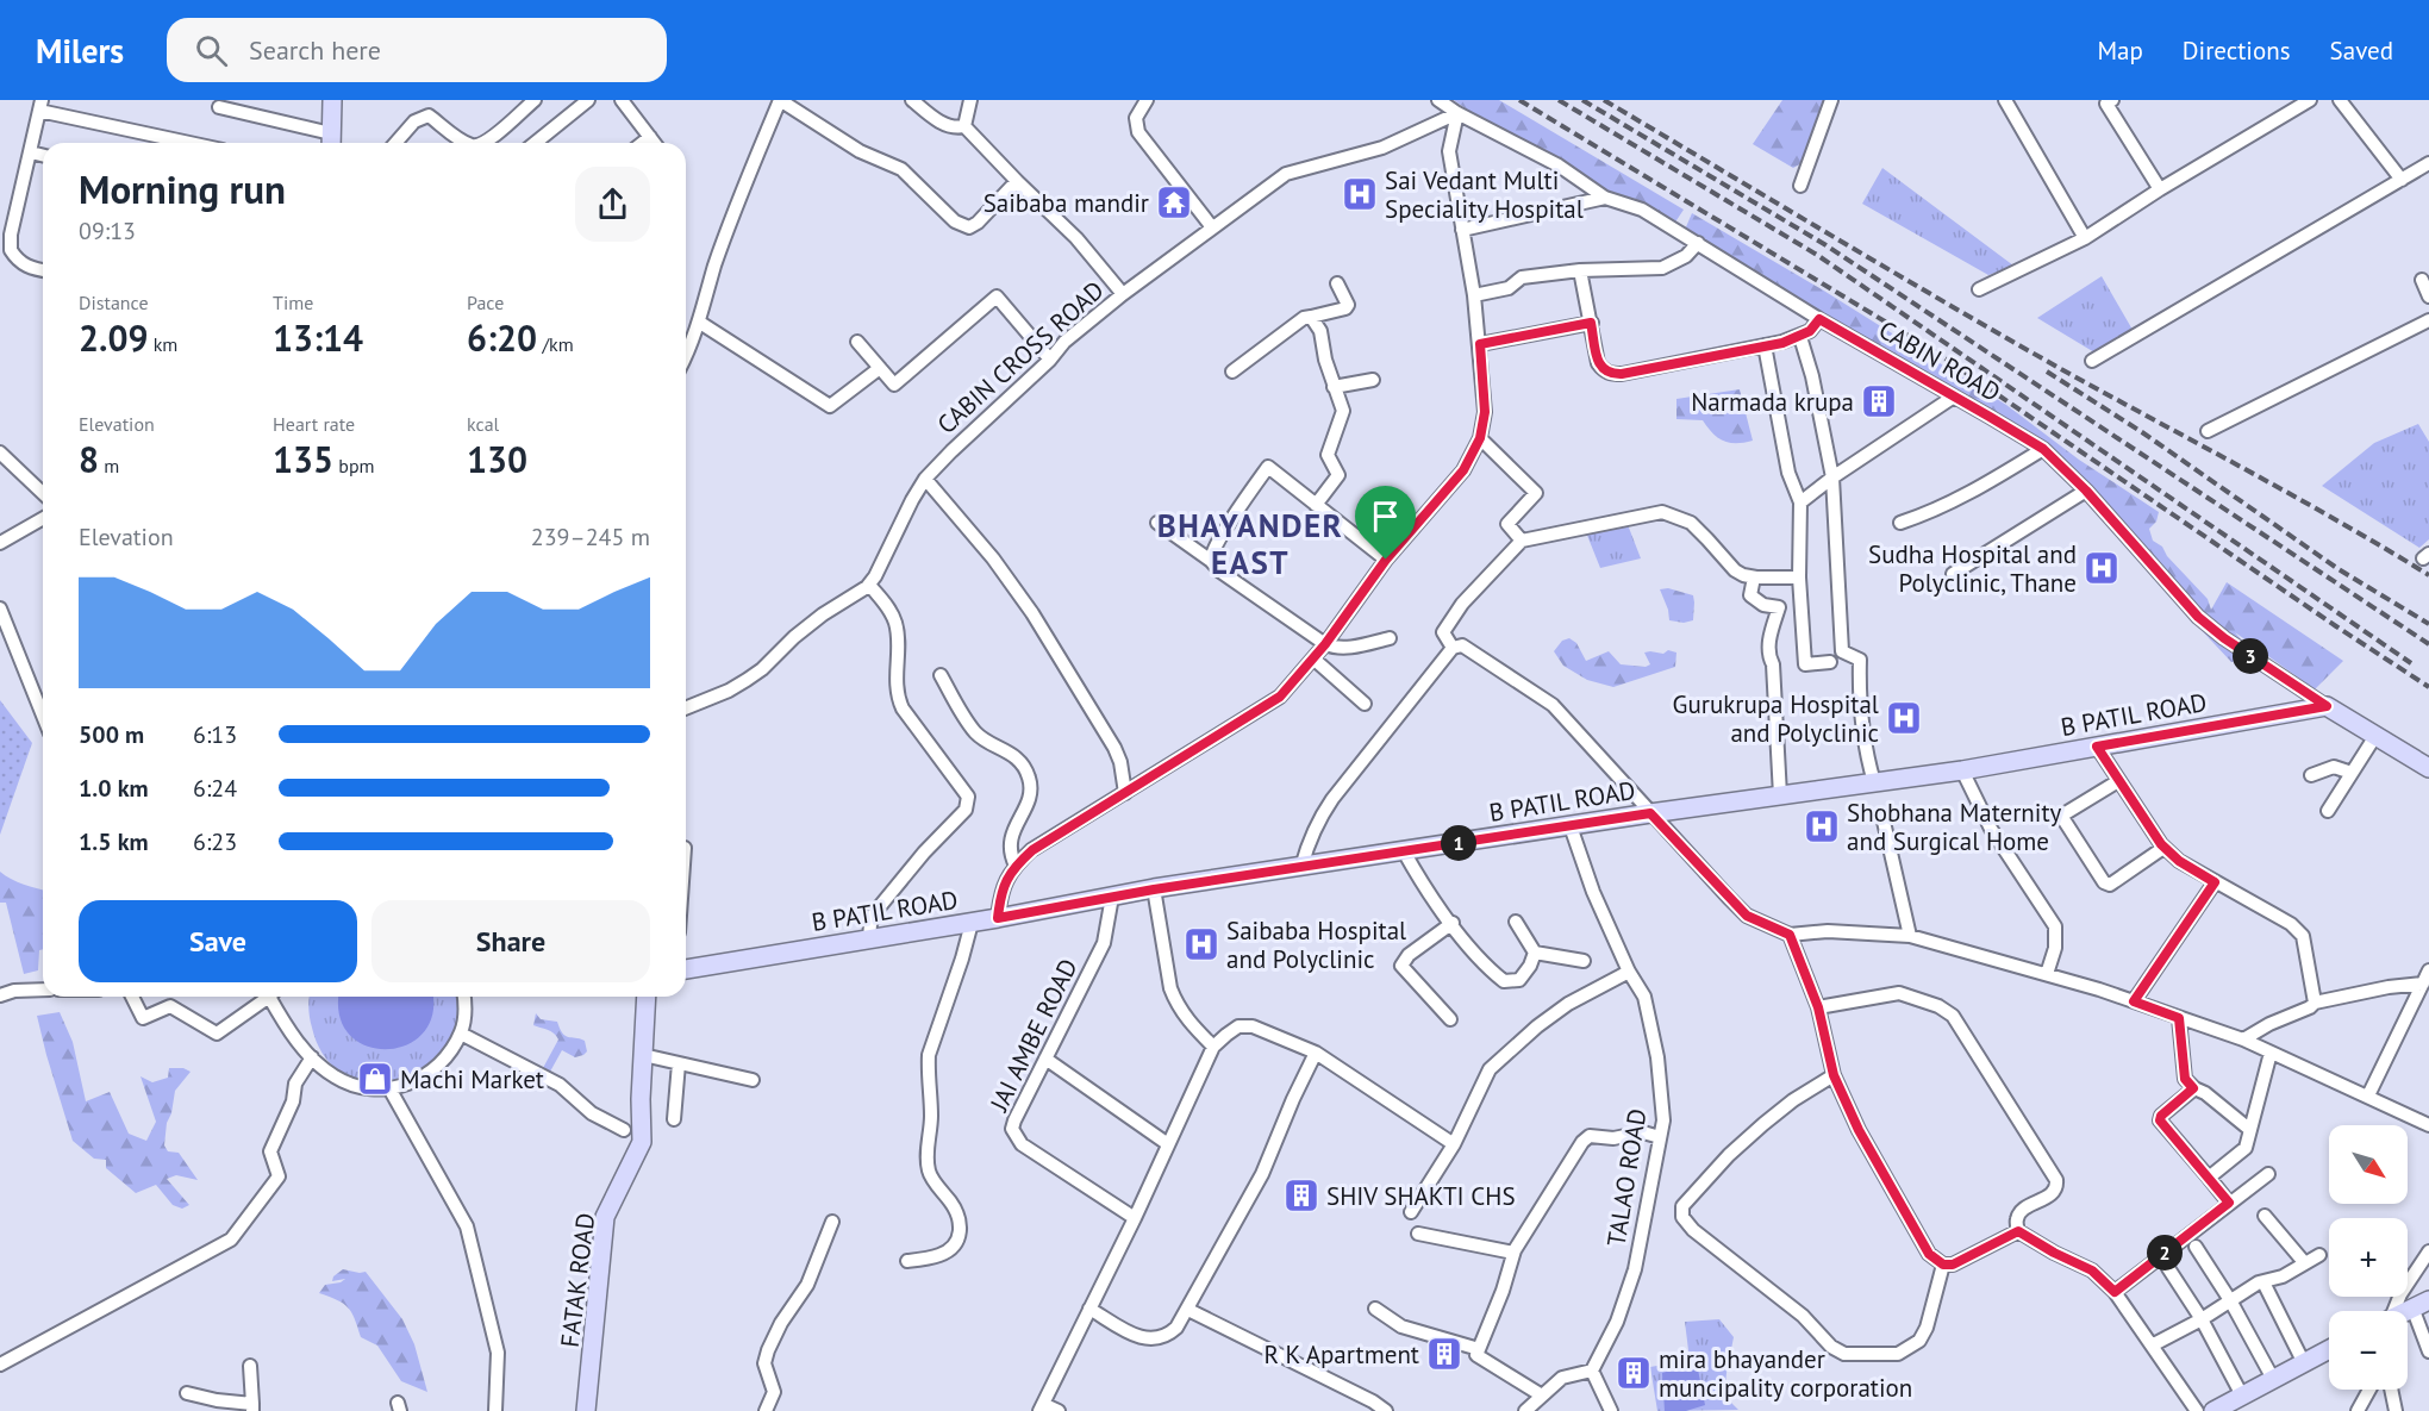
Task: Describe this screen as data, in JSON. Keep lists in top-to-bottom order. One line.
{"streets":{"main road":["B PATIL ROAD","FATAK ROAD"],"street":["CABIN CROSS ROAD","CABIN ROAD","JAI AMBE ROAD","TALAO ROAD"]},"crossings":[["CABIN ROAD","B PATIL ROAD"],["B PATIL ROAD","JAI AMBE ROAD"],["B PATIL ROAD","TALAO ROAD"]],"districts":["BHAYANDER EAST"],"places":{"hospital":["Sai Vedant Multi Speciality Hospital","Sudha Hospital and Polyclinic, Thane","Gurukrupa Hospital and Polyclinic","Shobhana Maternity and Surgical Home","Saibaba Hospital and Polyclinic"],"temple":["Saibaba mandir"],"building":["Narmada krupa","SHIV SHAKTI CHS","R K Apartment","mira bhayander muncipality corporation"],"shop":["Machi Market"]},"north":"bottom right","page":{"header":"Milers","search":"Search here","nav":["Map","Directions","Saved"],"heading":["Morning run","09:13"],"stats":[["Distance","2.09 km"],["Time","13:14"],["Pace","6:20 /km"],["Elevation","8 m"],["Heart rate","135 bpm"],["kcal","130"]],"chart":["Elevation","239–245 m"],"pins":["3","1","2"],"list":[{"name":"500 m","note":"6:13"},{"name":"1.0 km","note":"6:24"},{"name":"1.5 km","note":"6:23"}],"buttons":["Save","Share"],"map_buttons":["+","−"]}}
